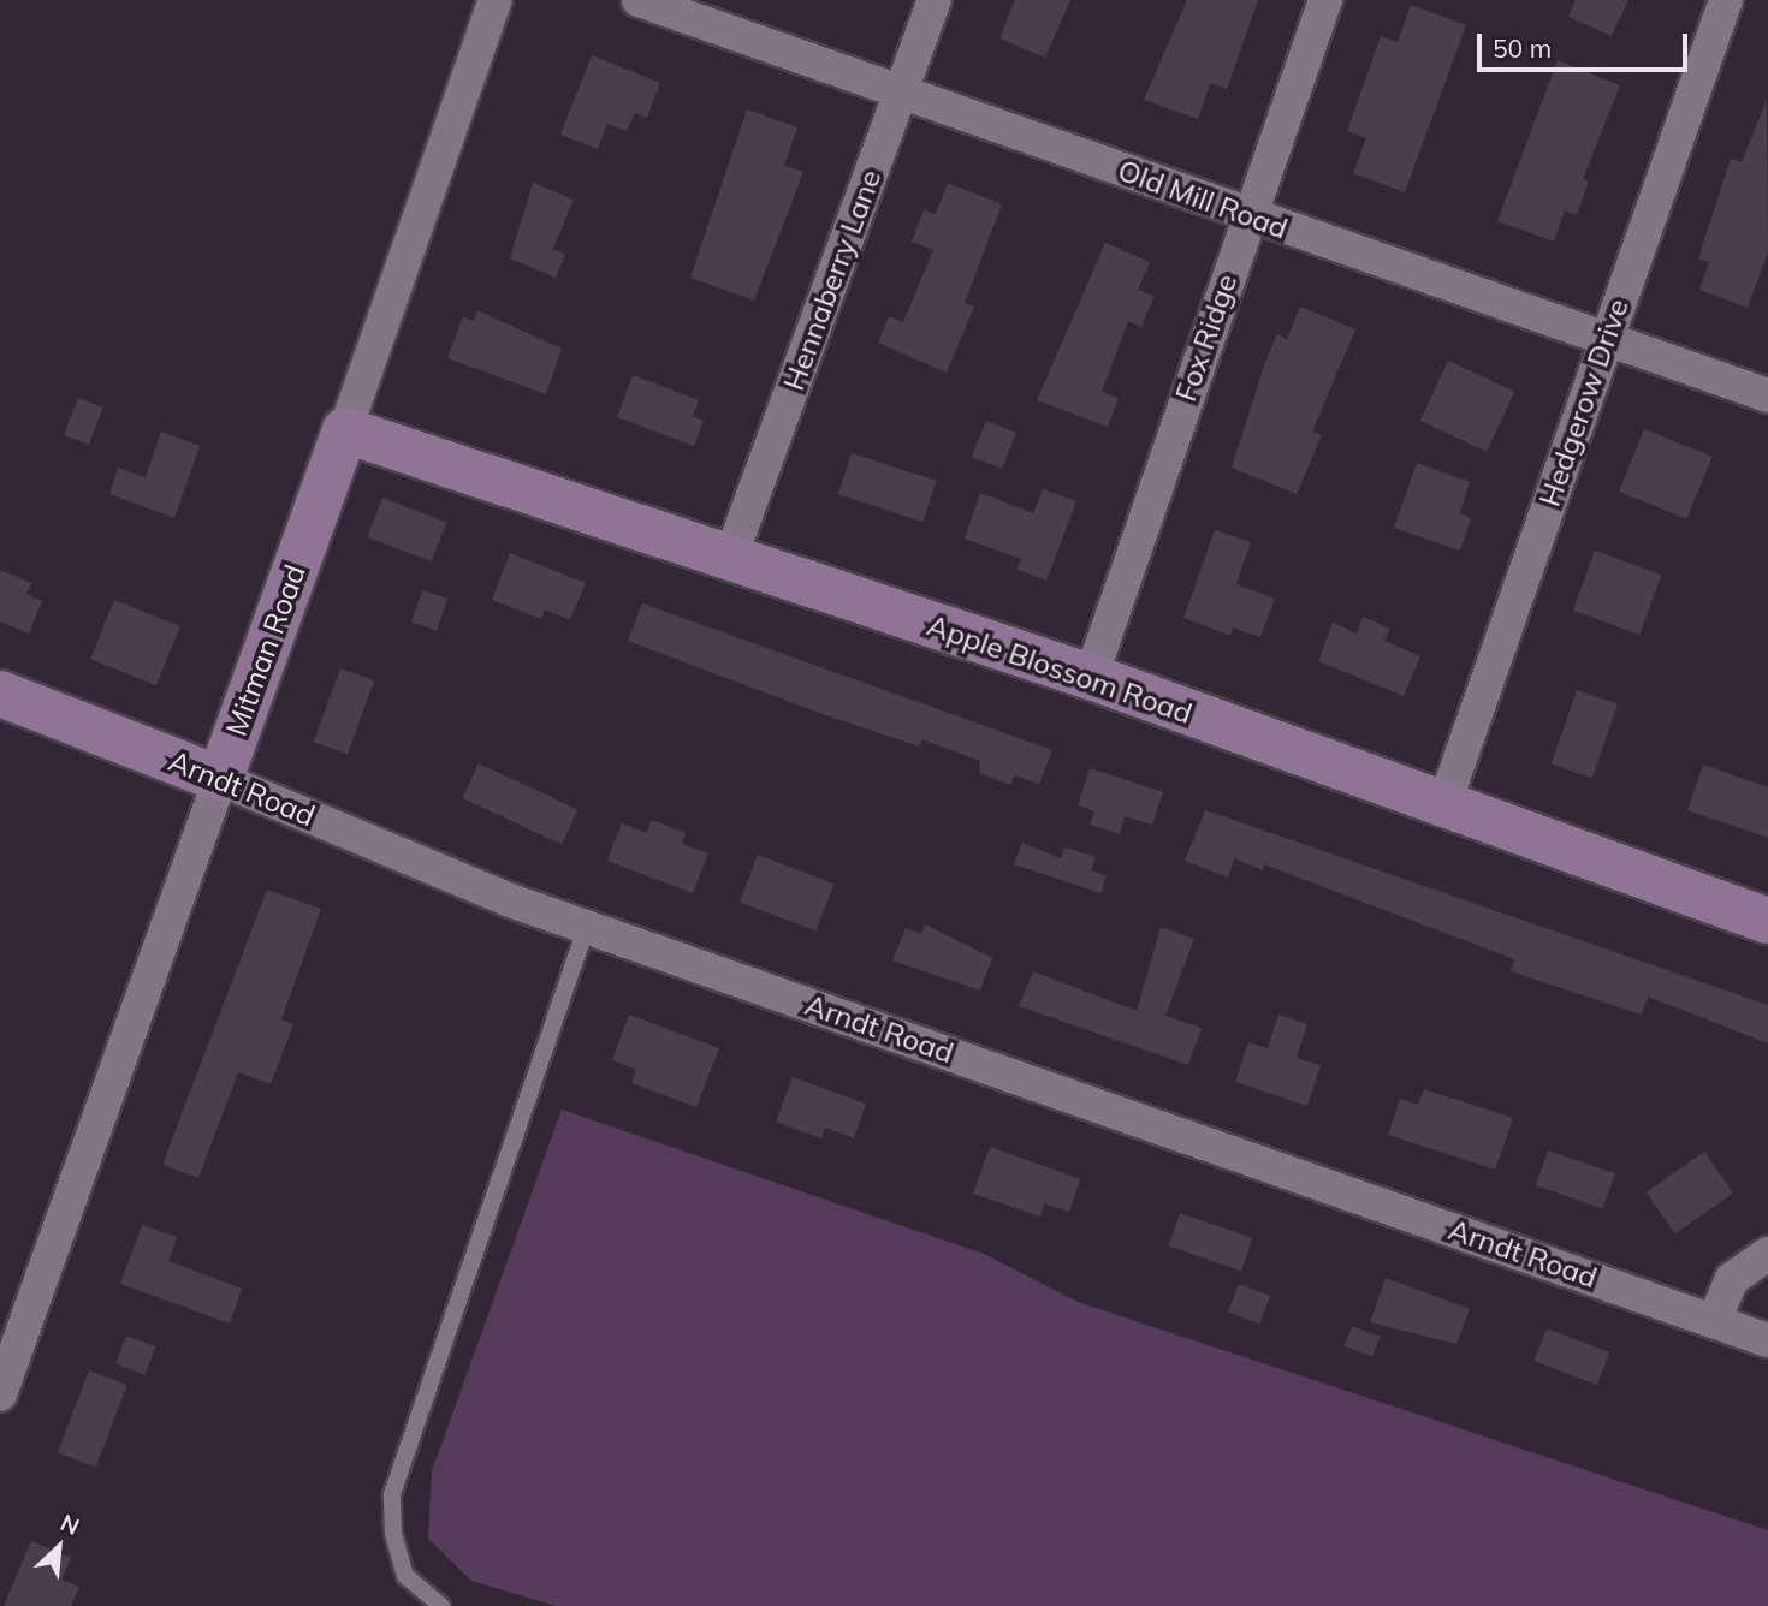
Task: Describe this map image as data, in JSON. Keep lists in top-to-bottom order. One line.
{"streets":{"street":["Old Mill Road","Hennaberry Lane","Fox Ridge","Hedgerow Drive","Mitman Road","Apple Blossom Road","Arndt Road"]},"crossings":[["Old Mill Road","Hennaberry Lane"],["Old Mill Road","Fox Ridge"],["Old Mill Road","Hedgerow Drive"],["Hennaberry Lane","Apple Blossom Road"],["Fox Ridge","Apple Blossom Road"],["Hedgerow Drive","Apple Blossom Road"],["Mitman Road","Apple Blossom Road"],["Mitman Road","Arndt Road"]],"scale_bar":"50 m","north":"top right"}
